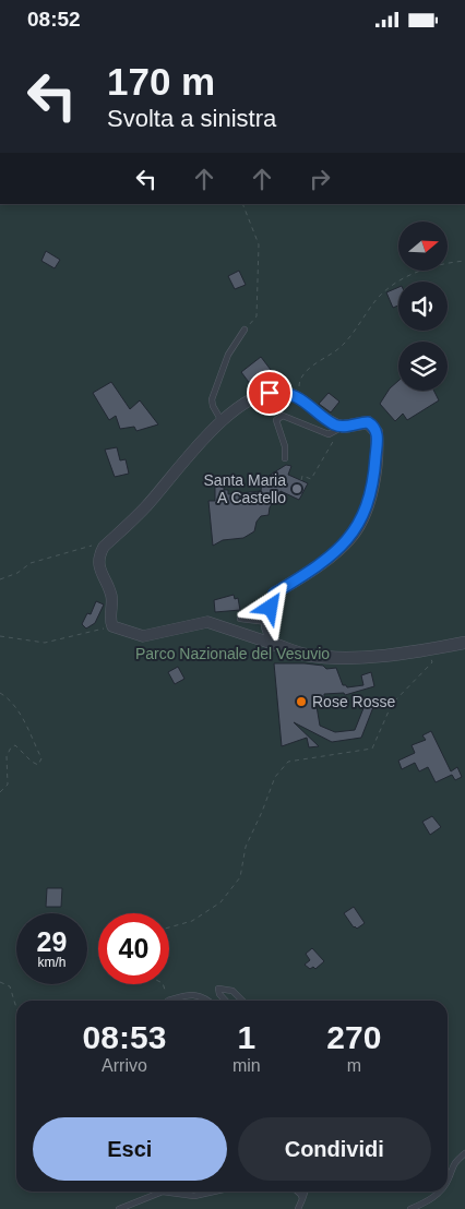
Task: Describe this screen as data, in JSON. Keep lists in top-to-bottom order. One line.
{"parks":["Parco Nazionale del Vesuvio"],"places":["Santa Maria A Castello","Rose Rosse"],"north":"right","page":{"status":"08:52","turn":["170 m","Svolta a sinistra"],"speed":"29 km/h","limit":"40","eta":["08:53","Arrivo","1","min","270","m"],"buttons":["Esci","Condividi"]}}
